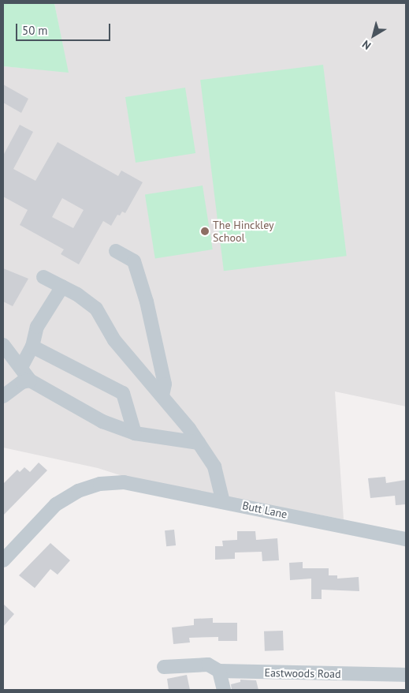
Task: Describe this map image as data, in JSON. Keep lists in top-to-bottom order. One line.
{"streets":{"street":["Butt Lane","Eastwoods Road"]},"places":["The Hinckley School"],"scale_bar":"50 m","north":"bottom left"}
